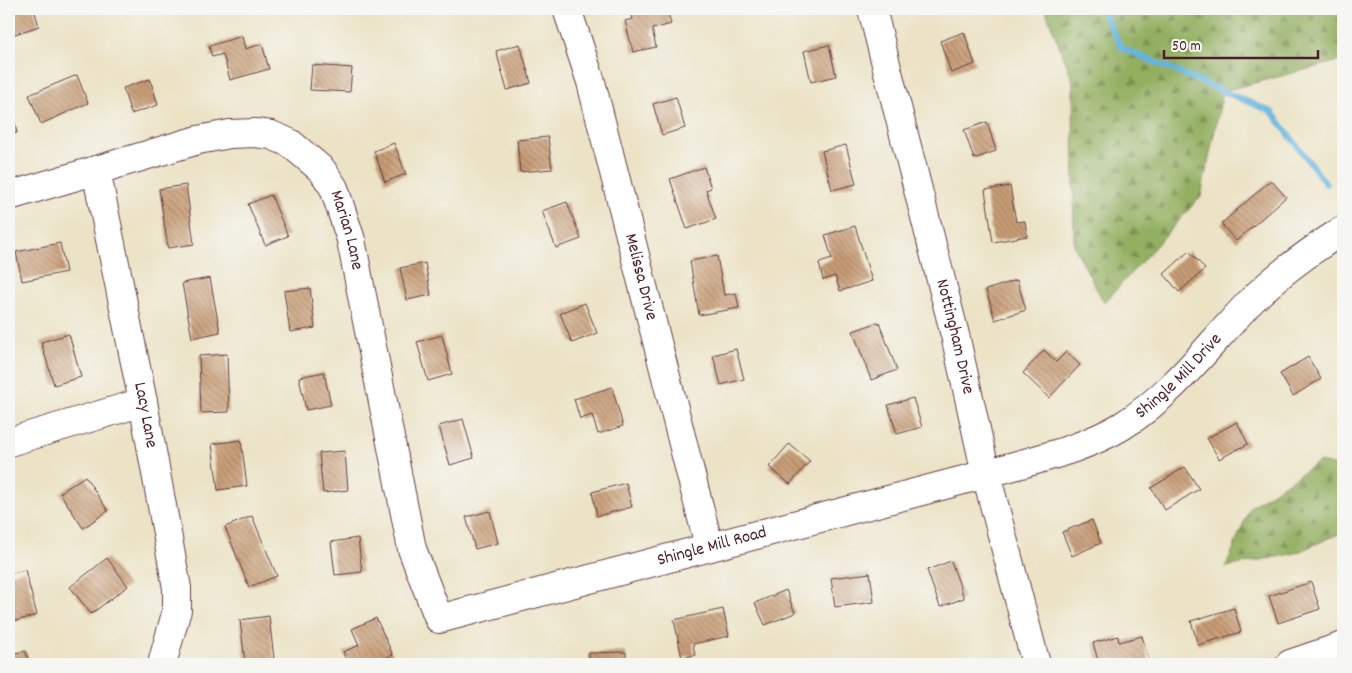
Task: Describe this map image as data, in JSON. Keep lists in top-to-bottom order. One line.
{"streets":{"street":["Marian Lane","Melissa Drive","Nottingham Drive","Shingle Mill Drive","Lacy Lane","Shingle Mill Road"]},"crossings":[["Marian Lane","Lacy Lane"],["Marian Lane","Shingle Mill Road"],["Melissa Drive","Shingle Mill Road"],["Nottingham Drive","Shingle Mill Drive"],["Nottingham Drive","Shingle Mill Road"],["Shingle Mill Drive","Shingle Mill Road"]],"scale_bar":"50 m"}
